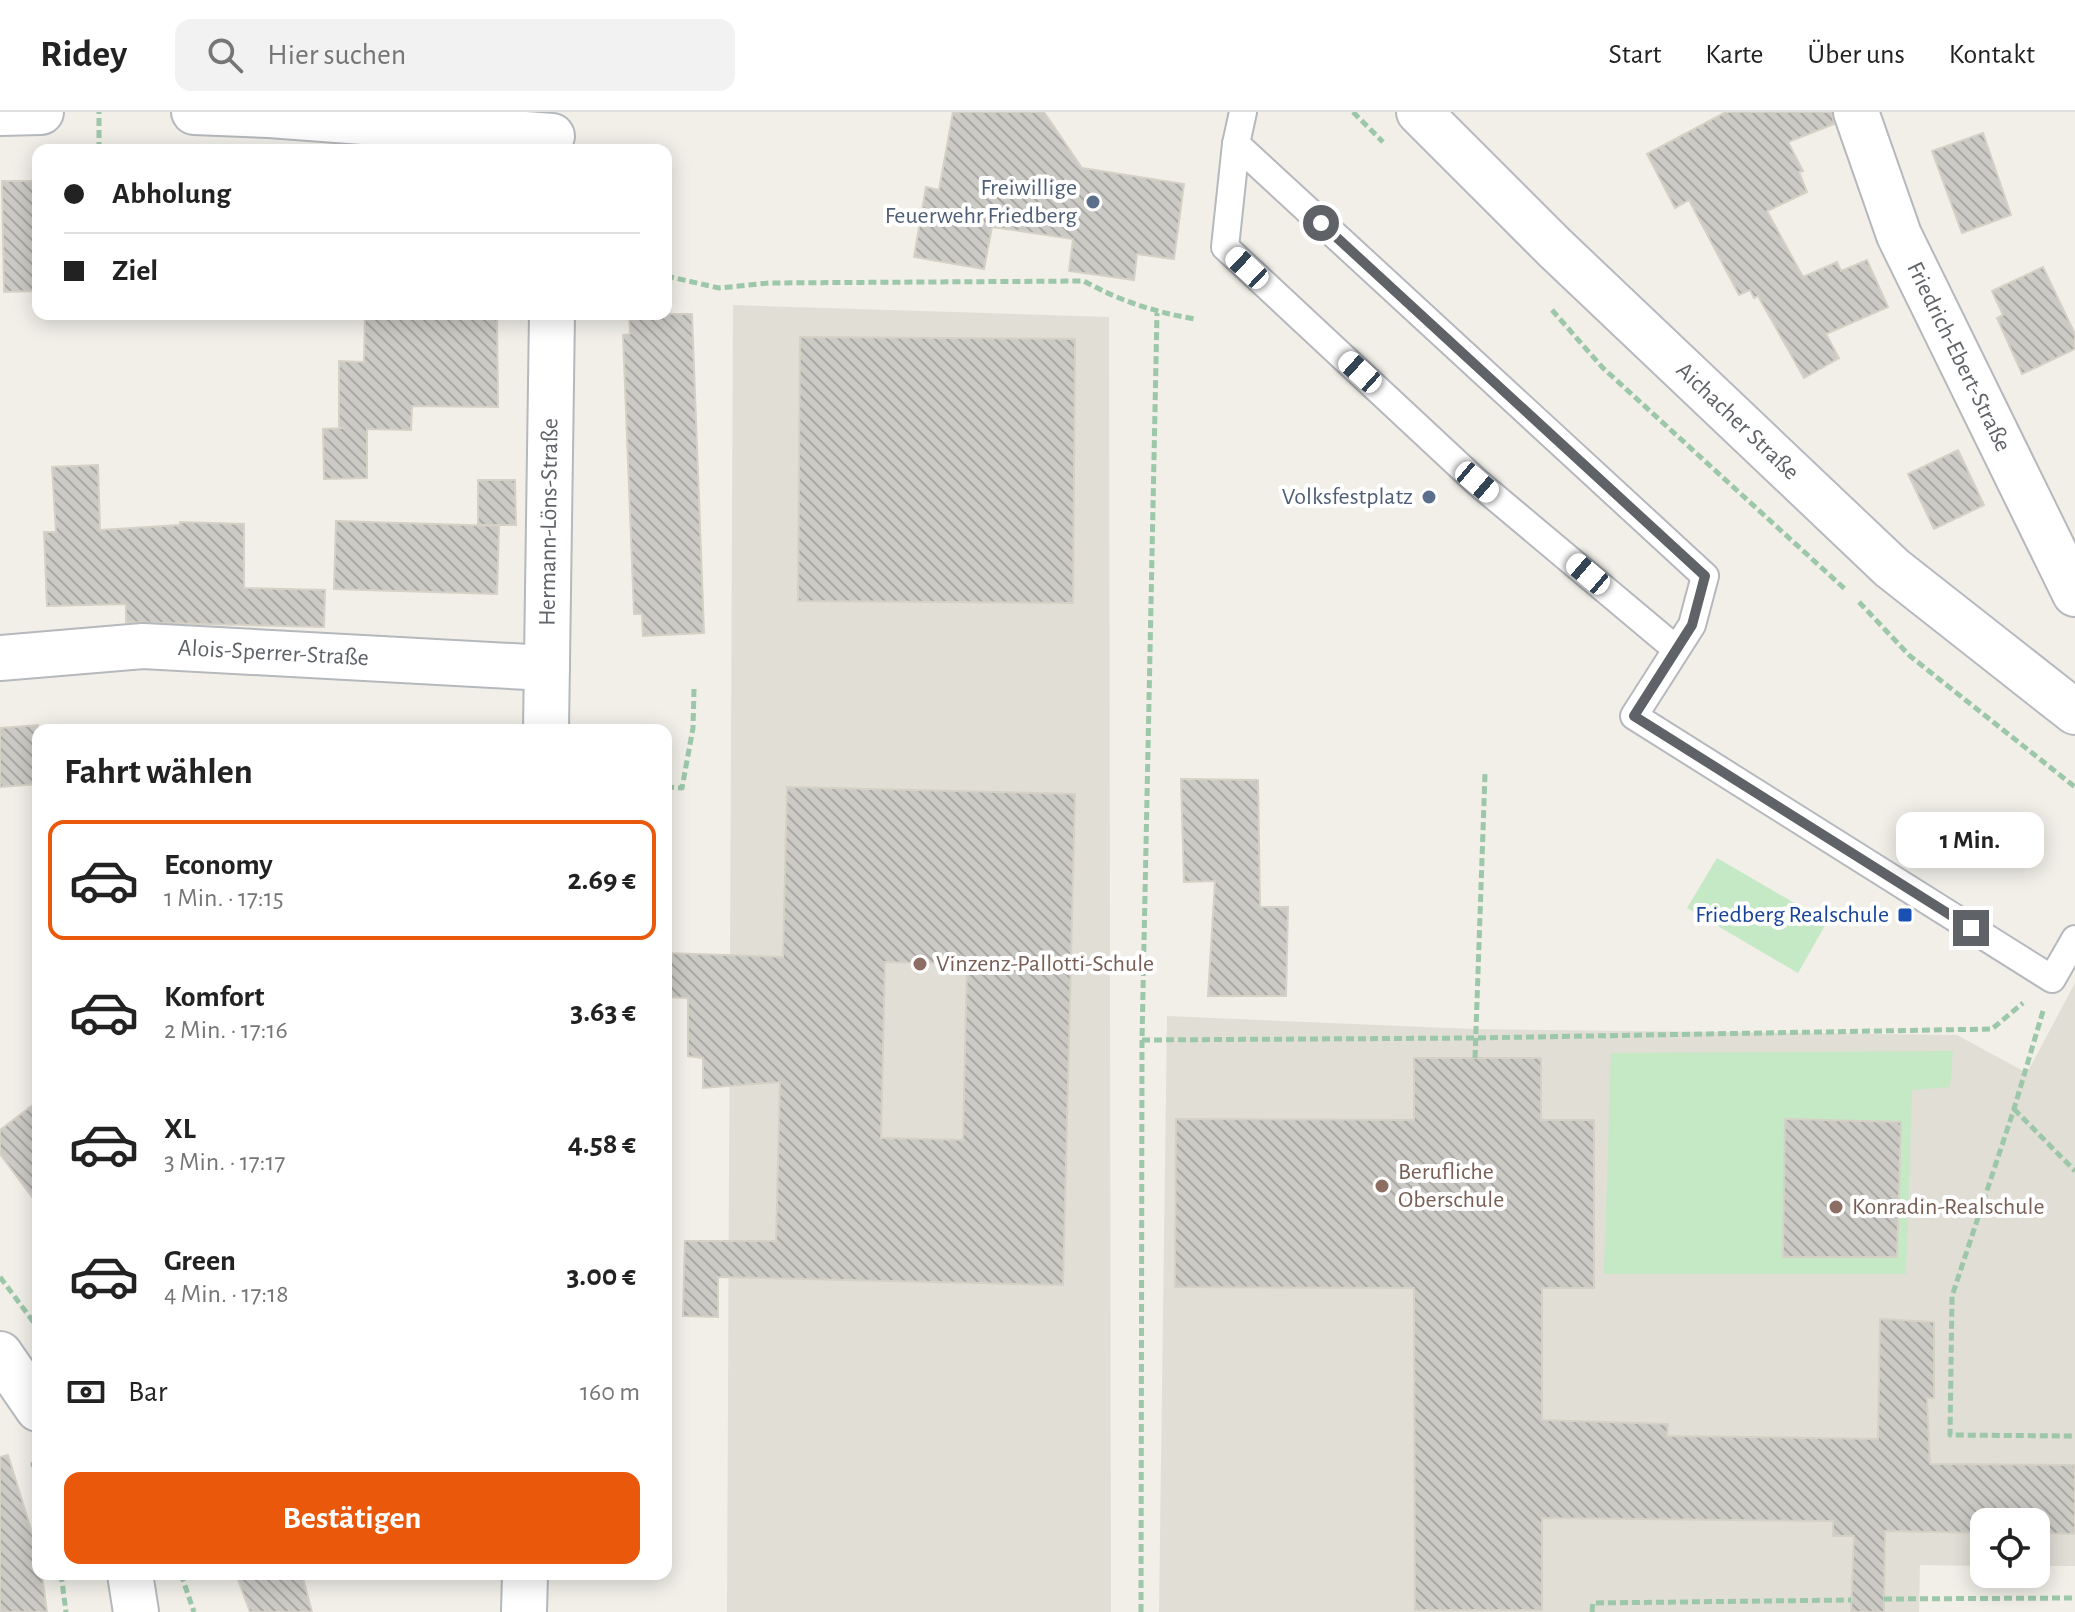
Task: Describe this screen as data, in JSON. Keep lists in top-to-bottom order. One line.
{"streets":{"street":["Friedrich-Ebert-Straße","Aichacher Straße","Hermann-Löns-Straße","Alois-Sperrer-Straße"]},"crossings":[["Hermann-Löns-Straße","Alois-Sperrer-Straße"]],"places":{"other":["Freiwillige Feuerwehr Friedberg","Volksfestplatz","Vinzenz-Pallotti-Schule","Berufliche Oberschule","Konradin-Realschule"],"transit":["Friedberg Realschule"]},"page":{"header":"Ridey","search":"Hier suchen","nav":["Start","Karte","Über uns","Kontakt"],"banner":["Abholung","Ziel"],"heading":"Fahrt wählen","bubble":"1 Min.","list":[{"name":"Economy","note":"1 Min. · 17:15","value":"2.69 €"},{"name":"Komfort","note":"2 Min. · 17:16","value":"3.63 €"},{"name":"XL","note":"3 Min. · 17:17","value":"4.58 €"},{"name":"Green","note":"4 Min. · 17:18","value":"3.00 €"}],"pay":["Bar","160 m"],"buttons":"Bestätigen"}}
